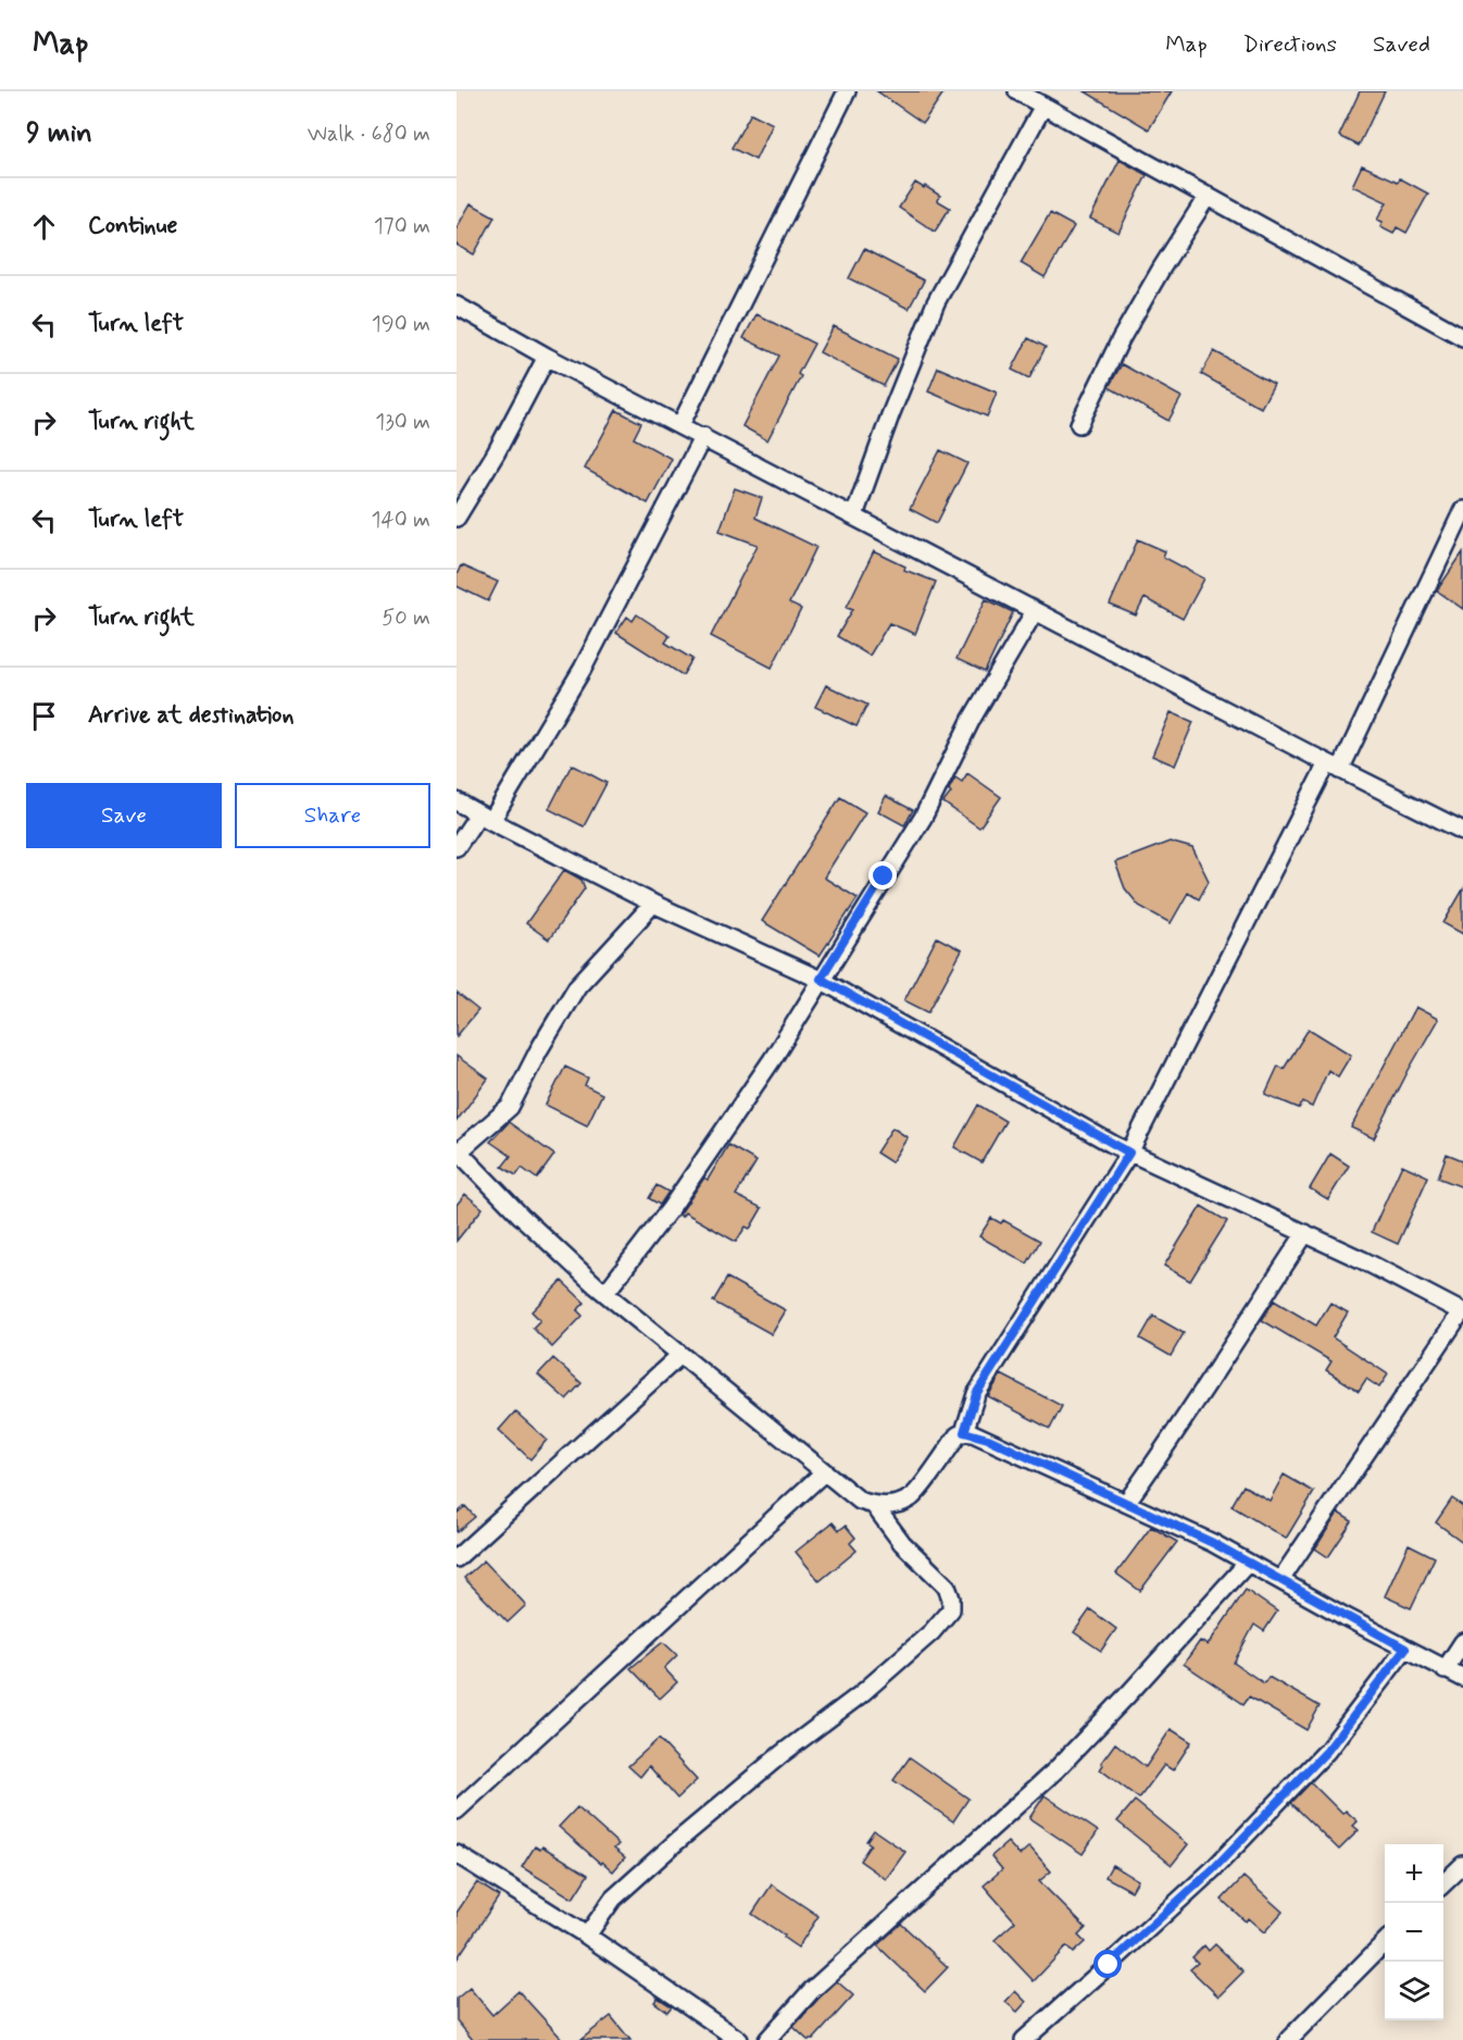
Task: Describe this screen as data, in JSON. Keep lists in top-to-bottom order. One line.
{"page":{"header":"Map","nav":["Map","Directions","Saved"],"heading":["9 min","Walk · 680 m"],"list":[["Continue","170 m"],["Turn left","190 m"],["Turn right","130 m"],["Turn left","140 m"],["Turn right","50 m"],"Arrive at destination"],"buttons":["Save","Share"],"map_buttons":["+","−"]}}
